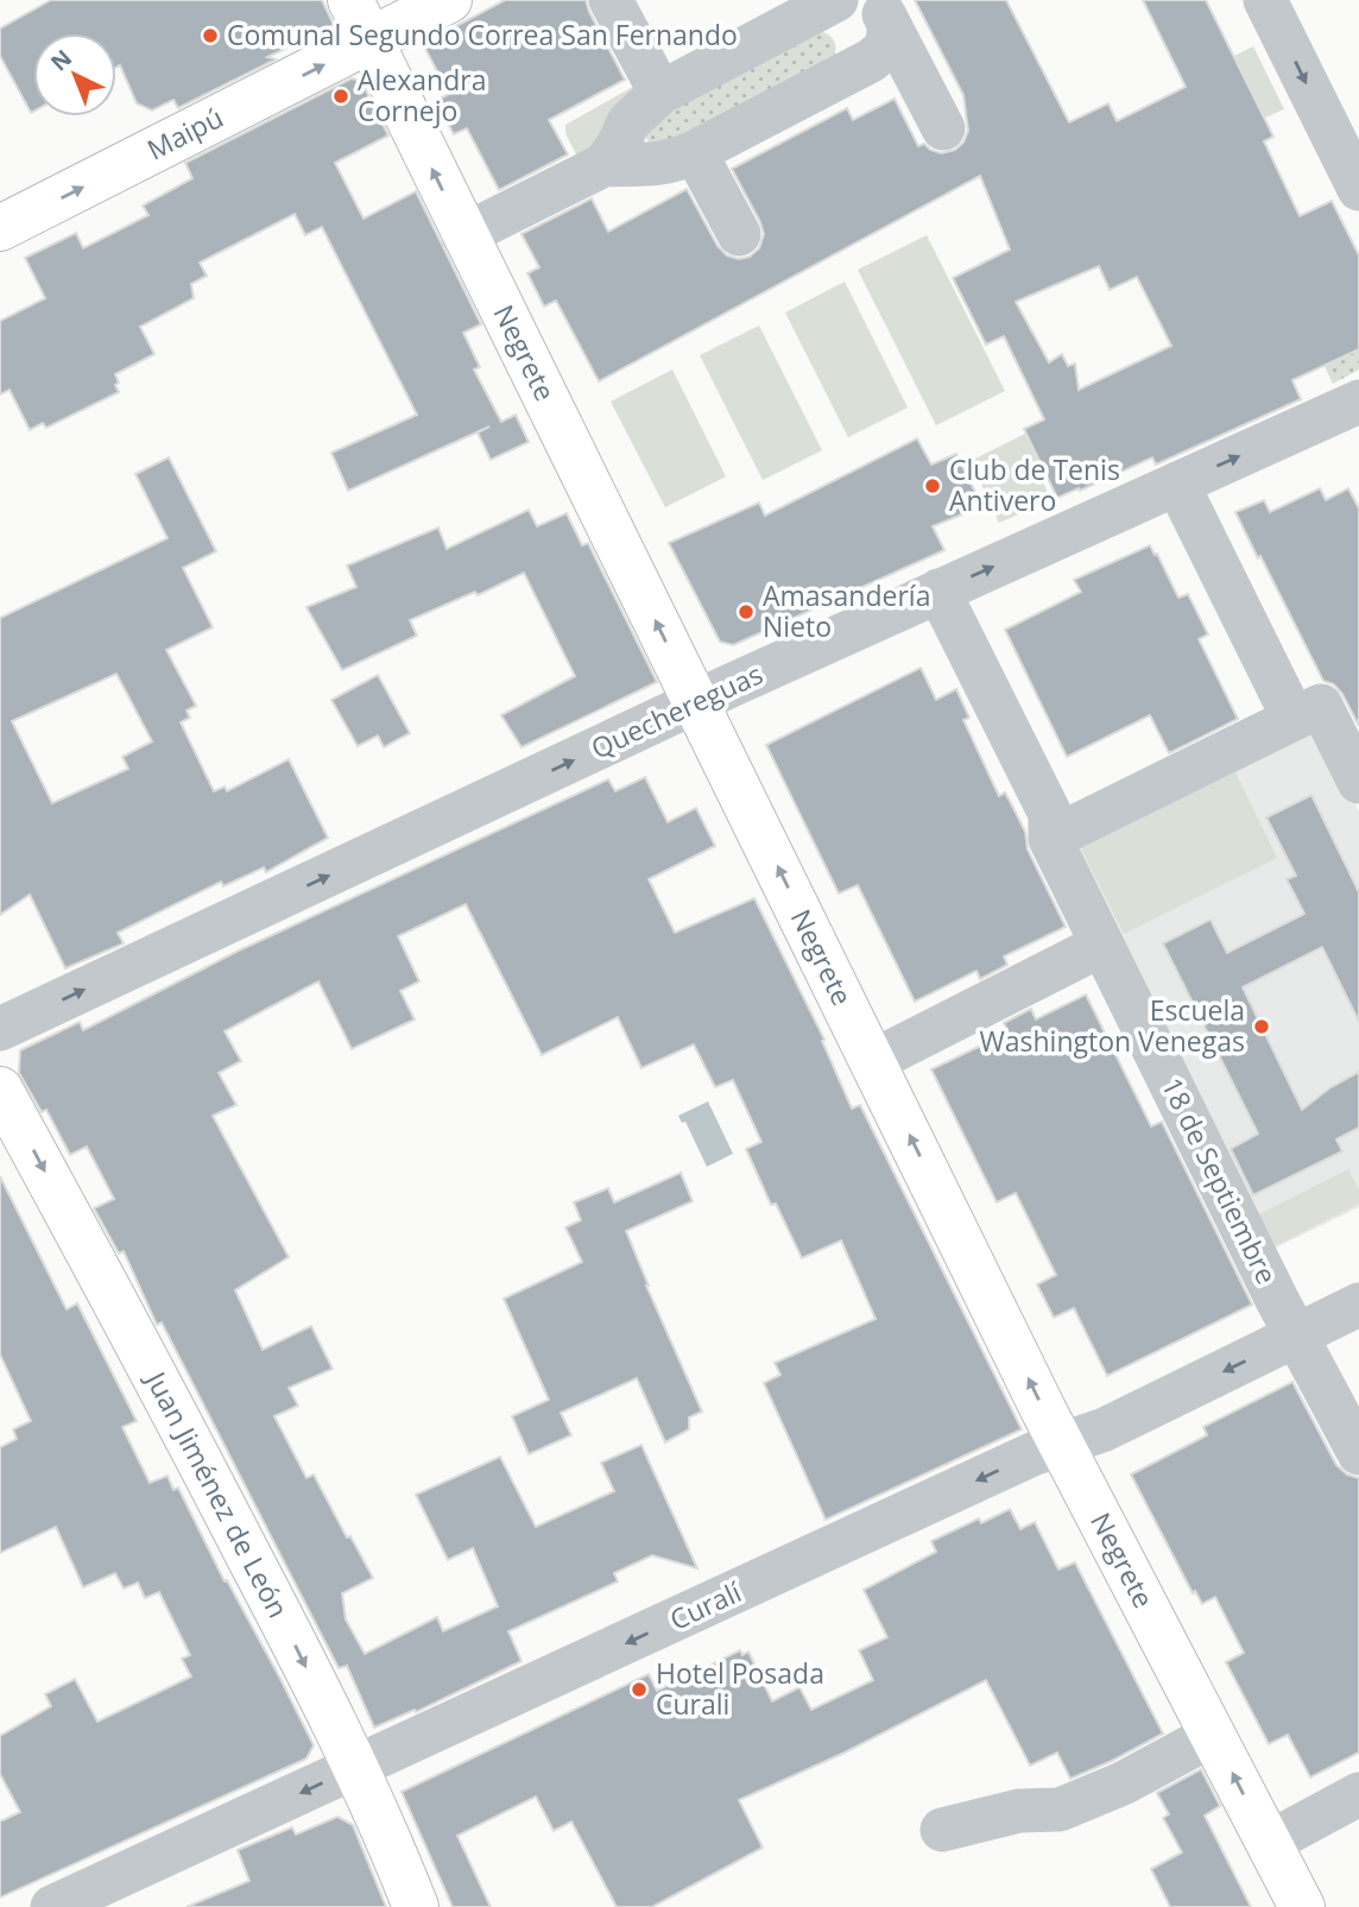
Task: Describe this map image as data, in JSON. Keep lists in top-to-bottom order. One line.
{"streets":{"main road":["Maipú","Negrete","Juan Jiménez de León"],"street":["Quechereguas","18 de Septiembre","Curalí"]},"crossings":[["Maipú","Negrete"],["Negrete","Quechereguas"],["Negrete","Curalí"],["Quechereguas","18 de Septiembre"],["18 de Septiembre","Curalí"],["Juan Jiménez de León","Curalí"]],"one_way":["Maipú","Negrete","Quechereguas","Juan Jiménez de León","Curalí"],"places":["Comunal Segundo Correa San Fernando","Alexandra Cornejo","Club de Tenis Antivero","Amasandería Nieto","Escuela Washington Venegas","Hotel Posada Curali"],"north":"top left"}
